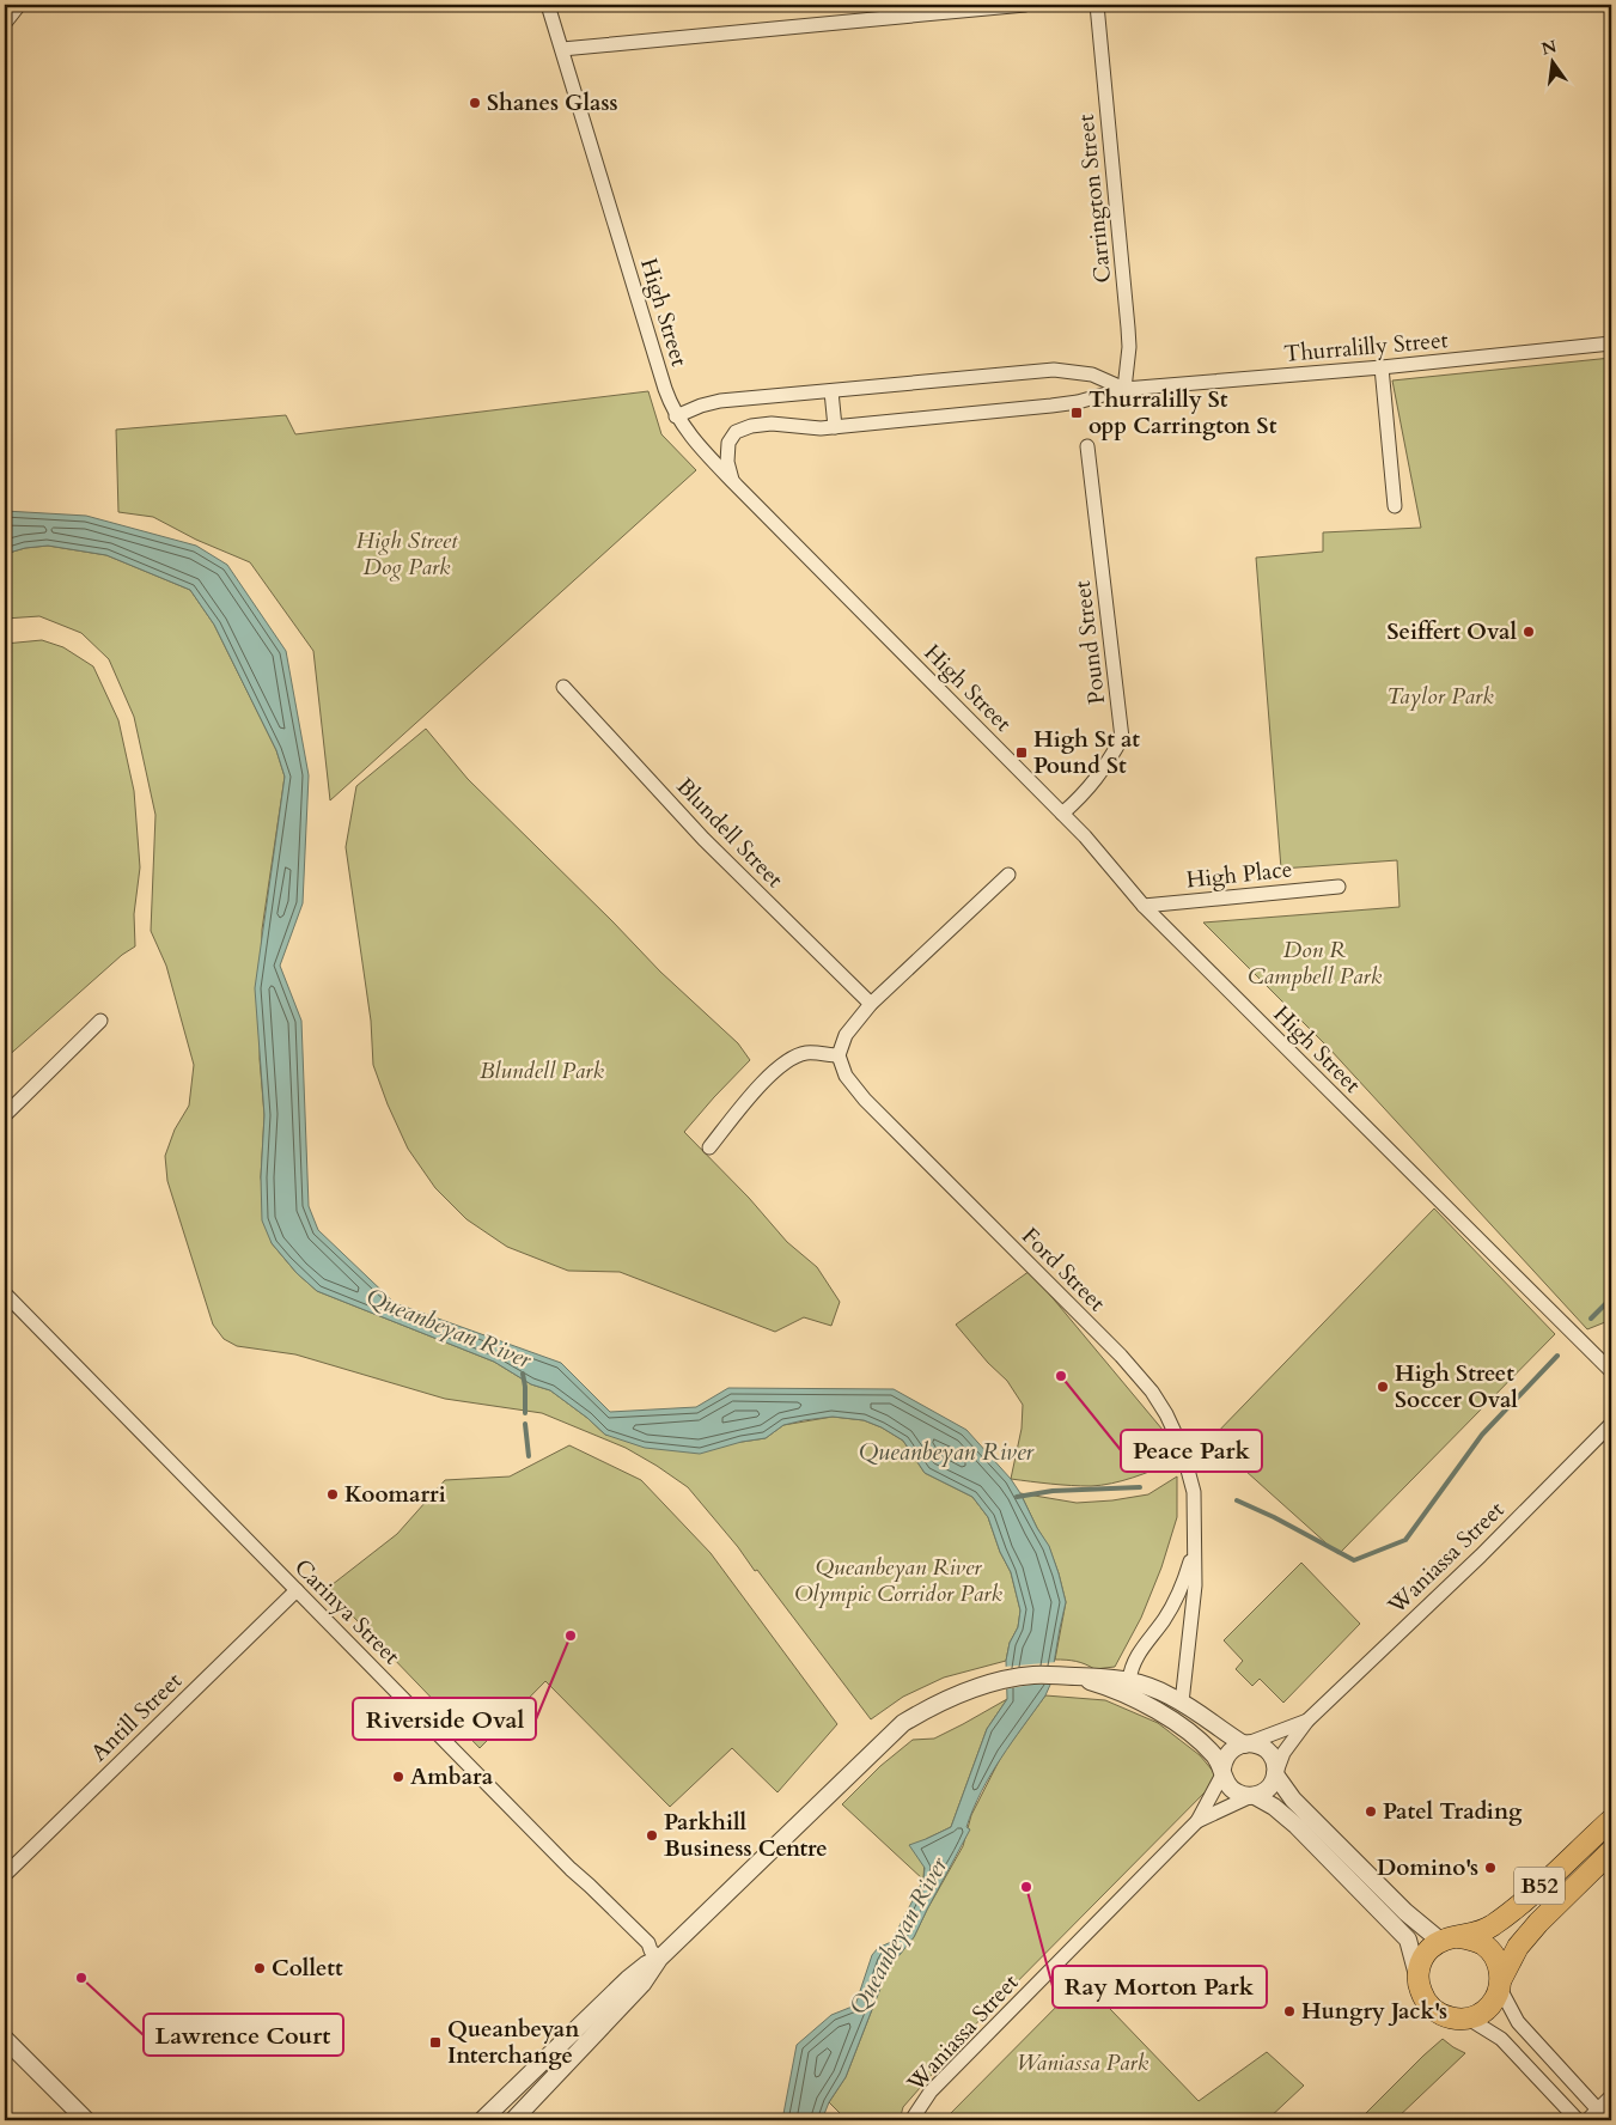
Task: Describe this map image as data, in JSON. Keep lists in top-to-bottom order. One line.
{"streets":{"highway":["B52"],"street":["Carrington Street","High Street","Thurralilly Street","Pound Street","Blundell Street","High Place","Ford Street","Waniassa Street","Carinya Street","Antill Street"]},"crossings":[["Carrington Street","Thurralilly Street"],["High Street","Thurralilly Street"],["High Street","Pound Street"],["High Street","High Place"],["Carinya Street","Antill Street"]],"water":["Queanbeyan River"],"parks":["High Street Dog Park","Taylor Park","Don R Campbell Park","Blundell Park","Queanbeyan River Olympic Corridor Park","Waniassa Park"],"places":{"other":["Shanes Glass","Seiffert Oval","Peace Park","High Street Soccer Oval","Koomarri","Riverside Oval","Ambara","Patel Trading","Parkhill Business Centre","Domino's","Ray Morton Park","Collett","Lawrence Court","Hungry Jack's"],"transit":["Thurralilly St opp Carrington St","High St at Pound St","Queanbeyan Interchange"]},"north":"top"}
